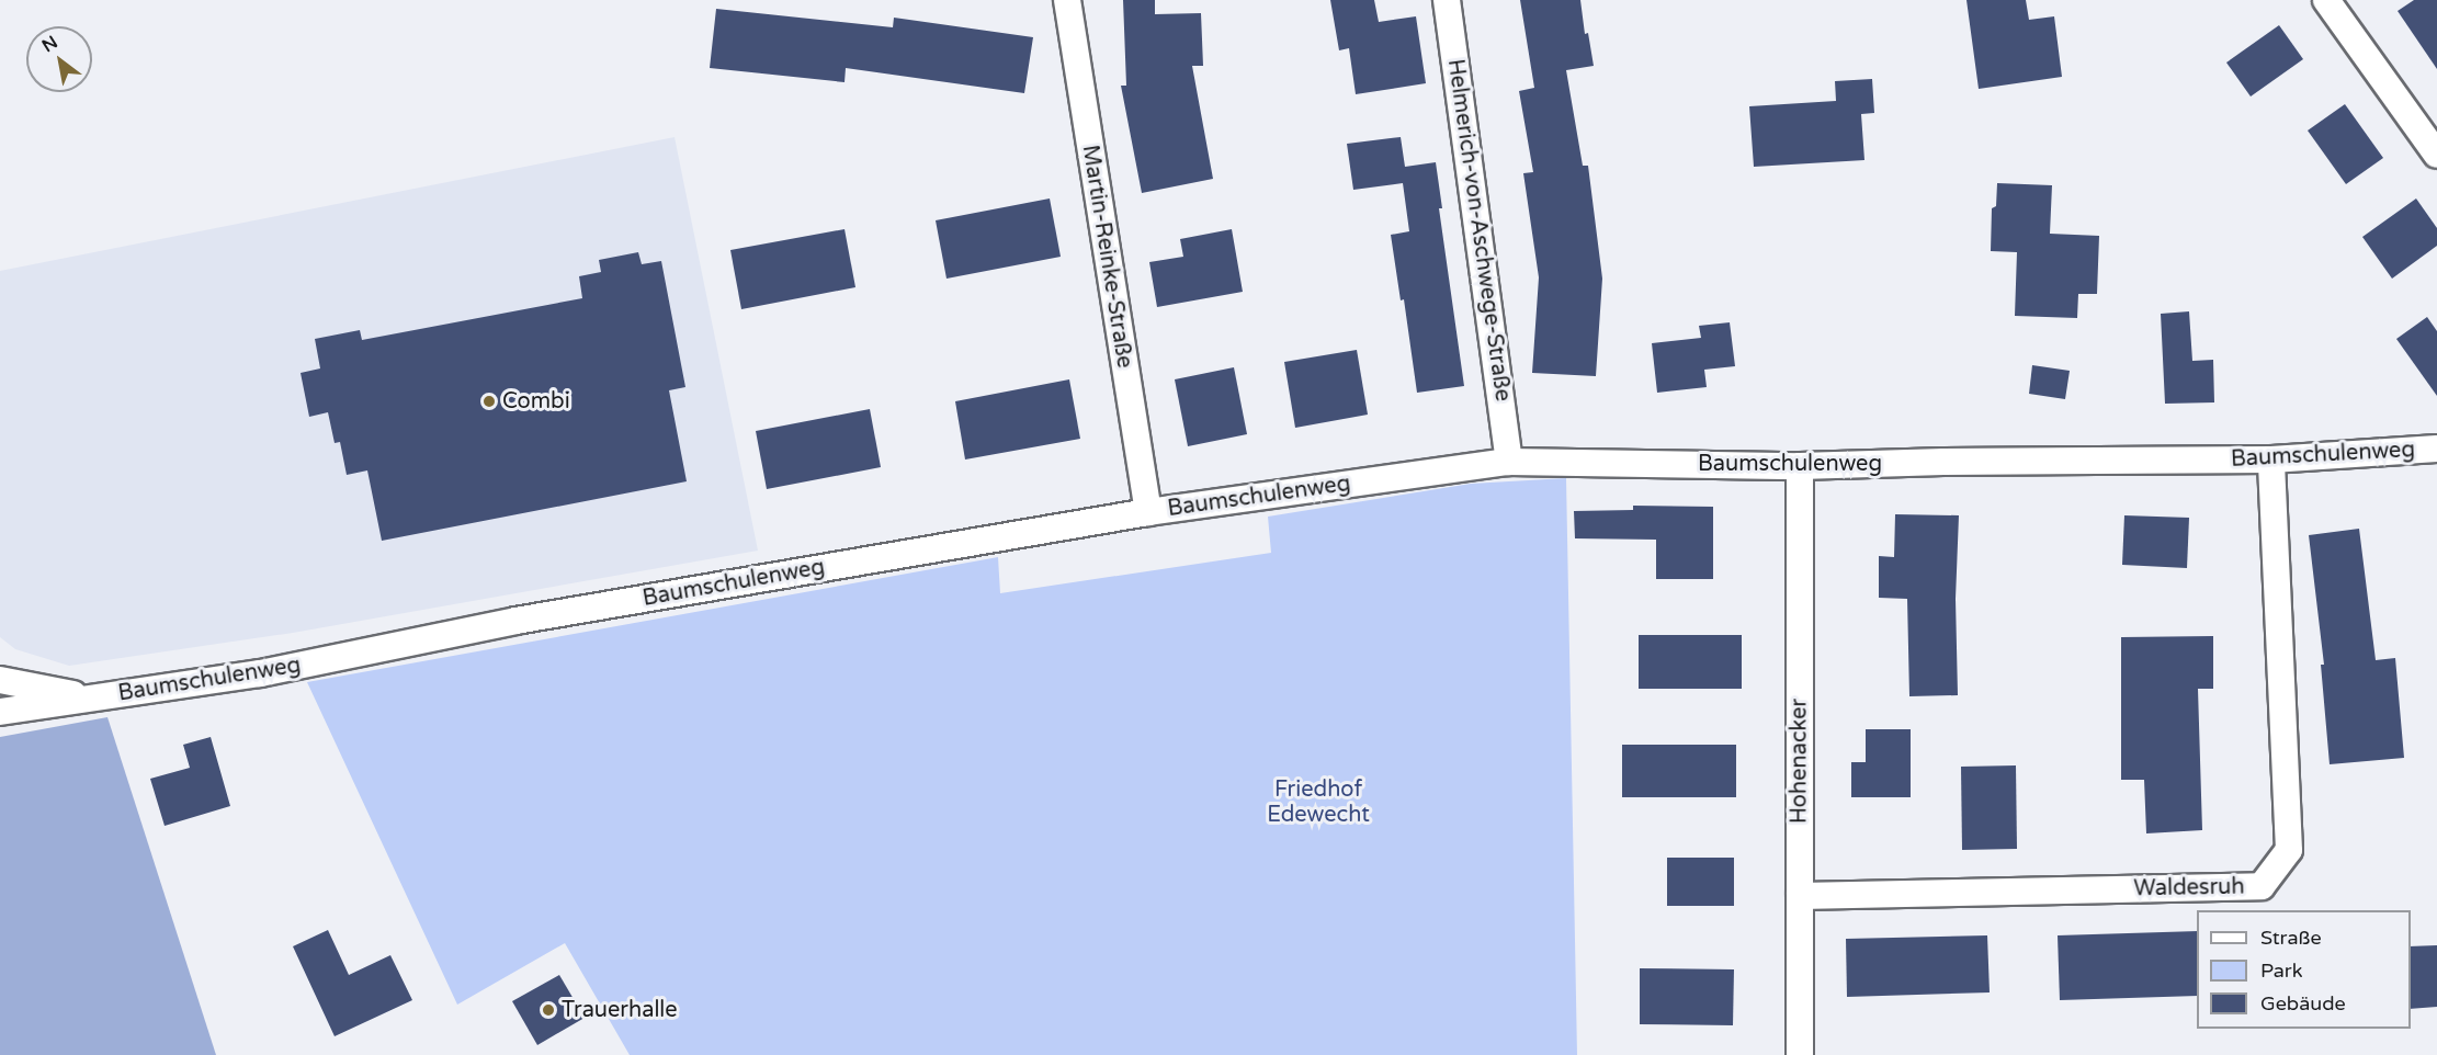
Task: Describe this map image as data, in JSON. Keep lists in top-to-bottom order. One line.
{"streets":{"street":["Helmerich-von-Aschwege-Straße","Martin-Reinke-Straße","Baumschulenweg","Hohenacker","Waldesruh"]},"crossings":[["Helmerich-von-Aschwege-Straße","Baumschulenweg"],["Martin-Reinke-Straße","Baumschulenweg"],["Baumschulenweg","Hohenacker"],["Baumschulenweg","Waldesruh"],["Hohenacker","Waldesruh"]],"parks":["Friedhof Edewecht"],"places":["Combi","Trauerhalle"],"legend":["Straße","Park","Gebäude"],"north":"top left"}
